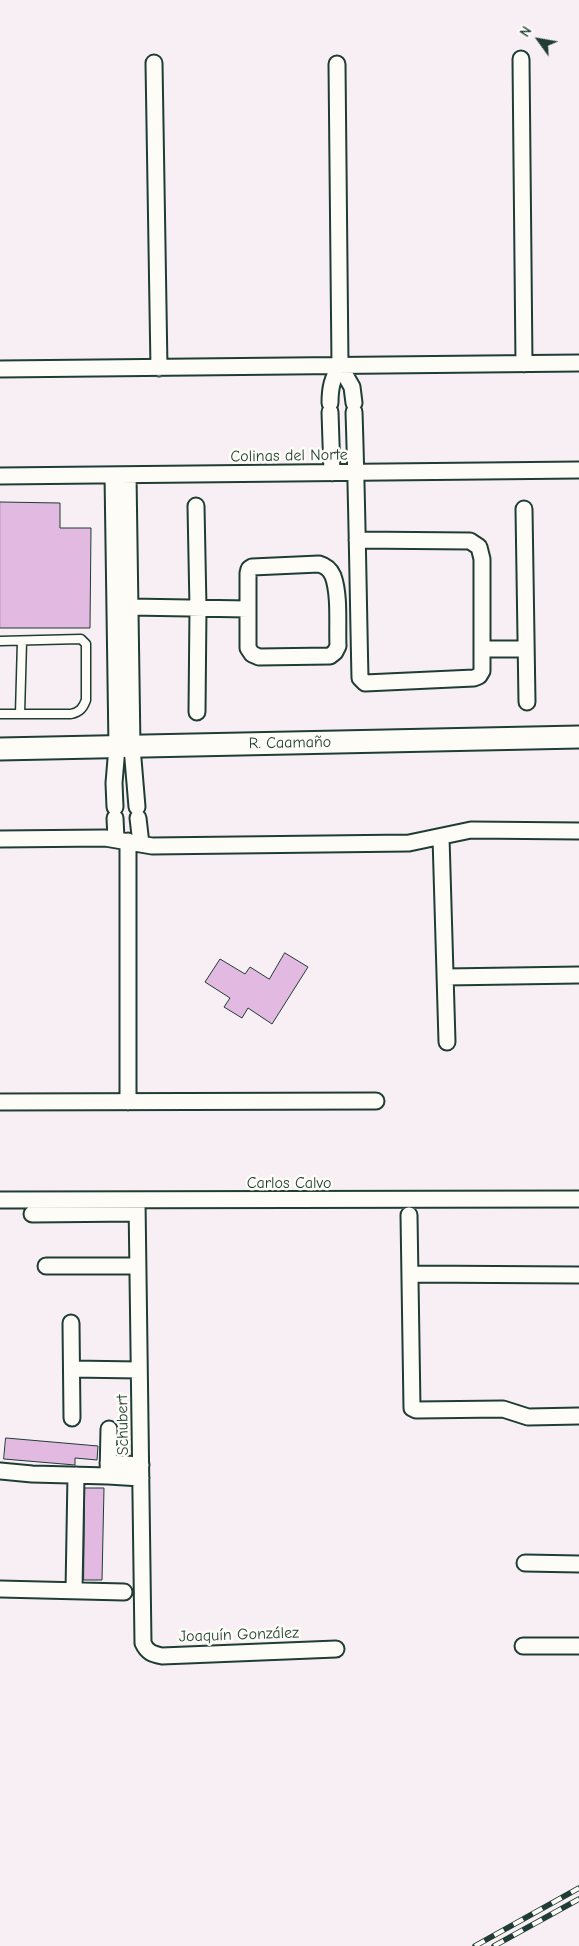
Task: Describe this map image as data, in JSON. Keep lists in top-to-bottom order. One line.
{"streets":{"street":["Colinas del Norte","R. Caamaño","Carlos Calvo","Schubert","Joaquín González"]},"crossings":[["Carlos Calvo","Schubert"],["Schubert","Joaquín González"]],"north":"top left"}
